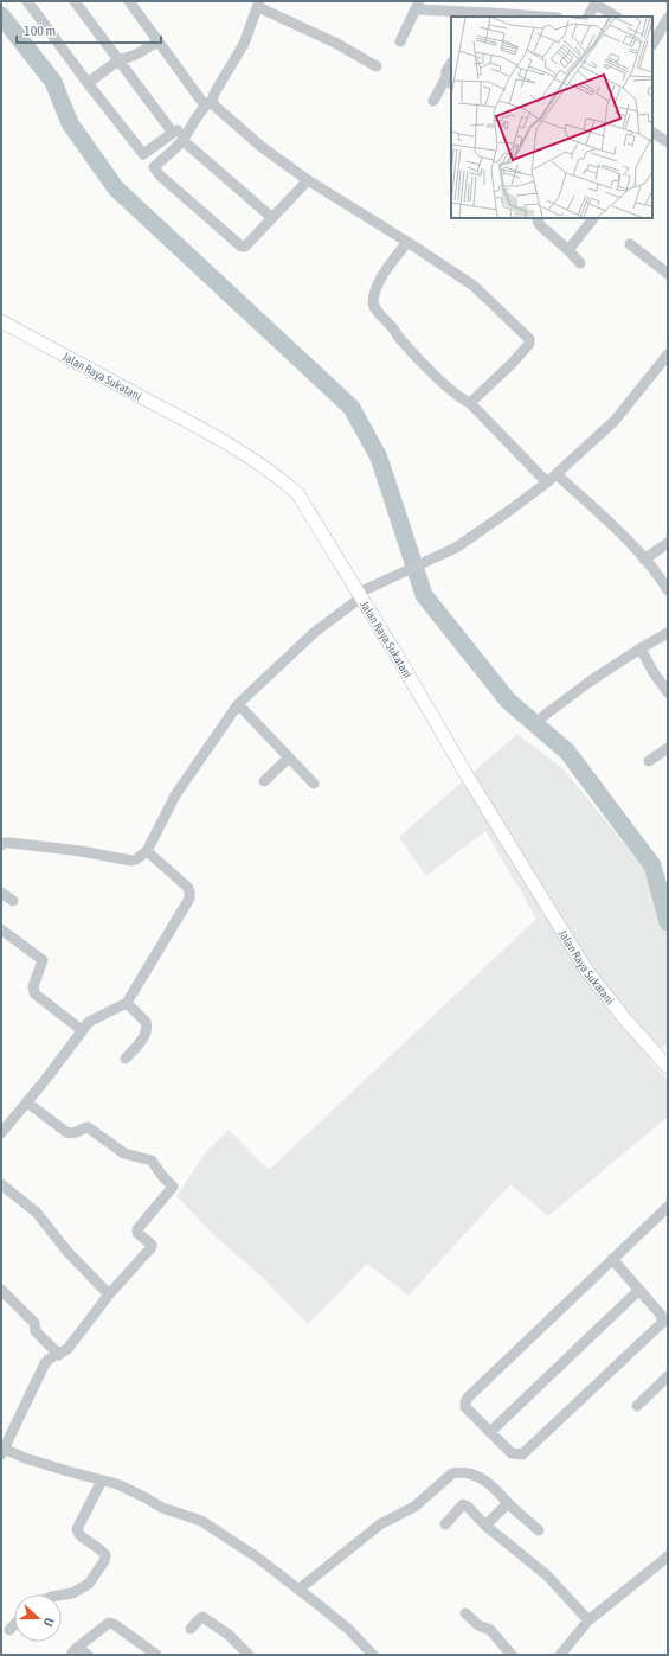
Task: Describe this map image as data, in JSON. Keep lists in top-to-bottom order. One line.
{"streets":{"main road":["Jalan Raya Sukatani"]},"scale_bar":"100 m","north":"right"}
